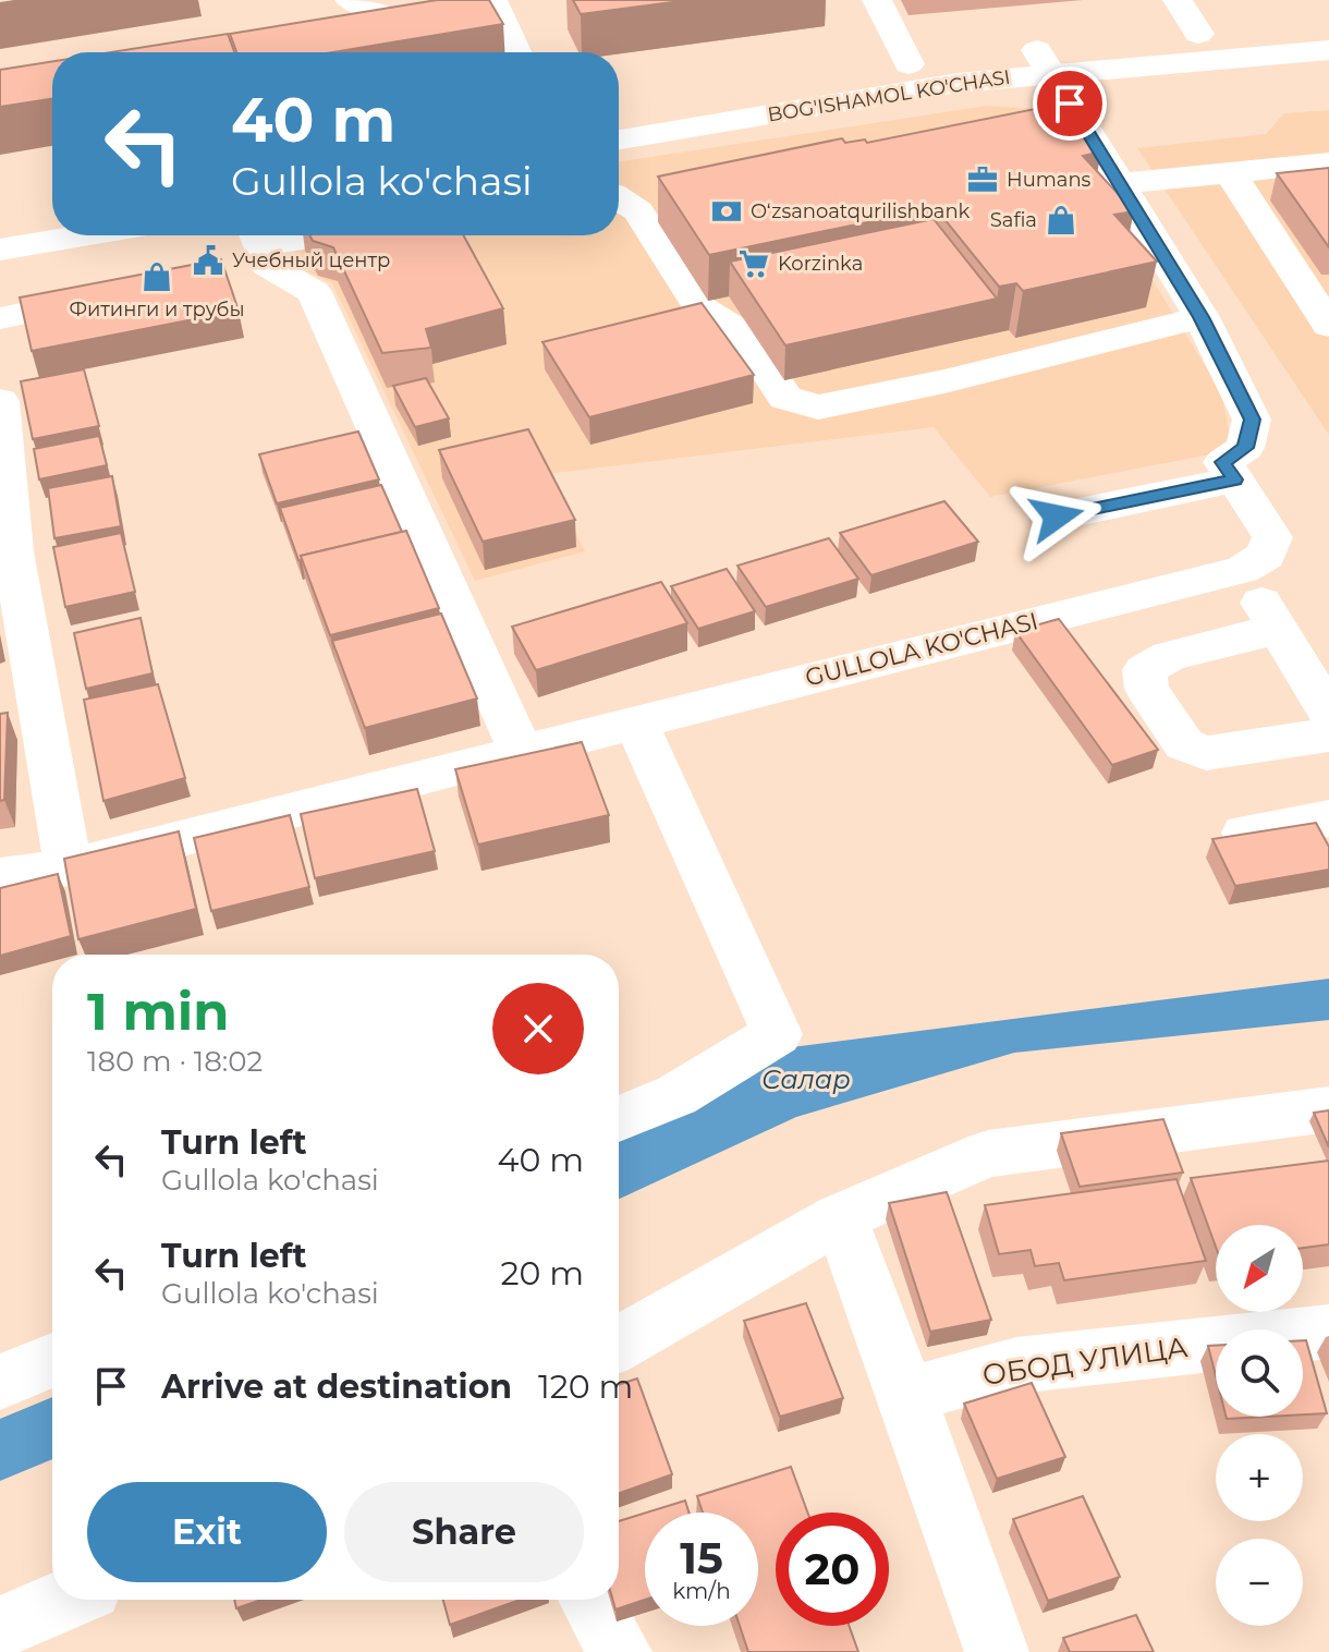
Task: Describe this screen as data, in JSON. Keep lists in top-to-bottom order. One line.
{"streets":{"street":["BOG'ISHAMOL KO'CHASI","GULLOLA KO'CHASI","ОБОД УЛИЦА"]},"water":["Салар"],"places":{"office":["Humans"],"bank":["Oʻzsanoatqurilishbank"],"shop":["Safia","Фитинги и трубы"],"public building":["Учебный центр"],"supermarket":["Korzinka"]},"north":"bottom left","page":{"turn":["40 m","Gullola ko'chasi"],"heading":["1 min","180 m · 18:02"],"list":[{"name":"Turn left","note":"Gullola ko'chasi","value":"40 m"},{"name":"Turn left","note":"Gullola ko'chasi","value":"20 m"},{"name":"Arrive at destination","value":"120 m"}],"map_buttons":["+","−"],"buttons":["Exit","Share"],"speed":"15 km/h","limit":"20"}}
